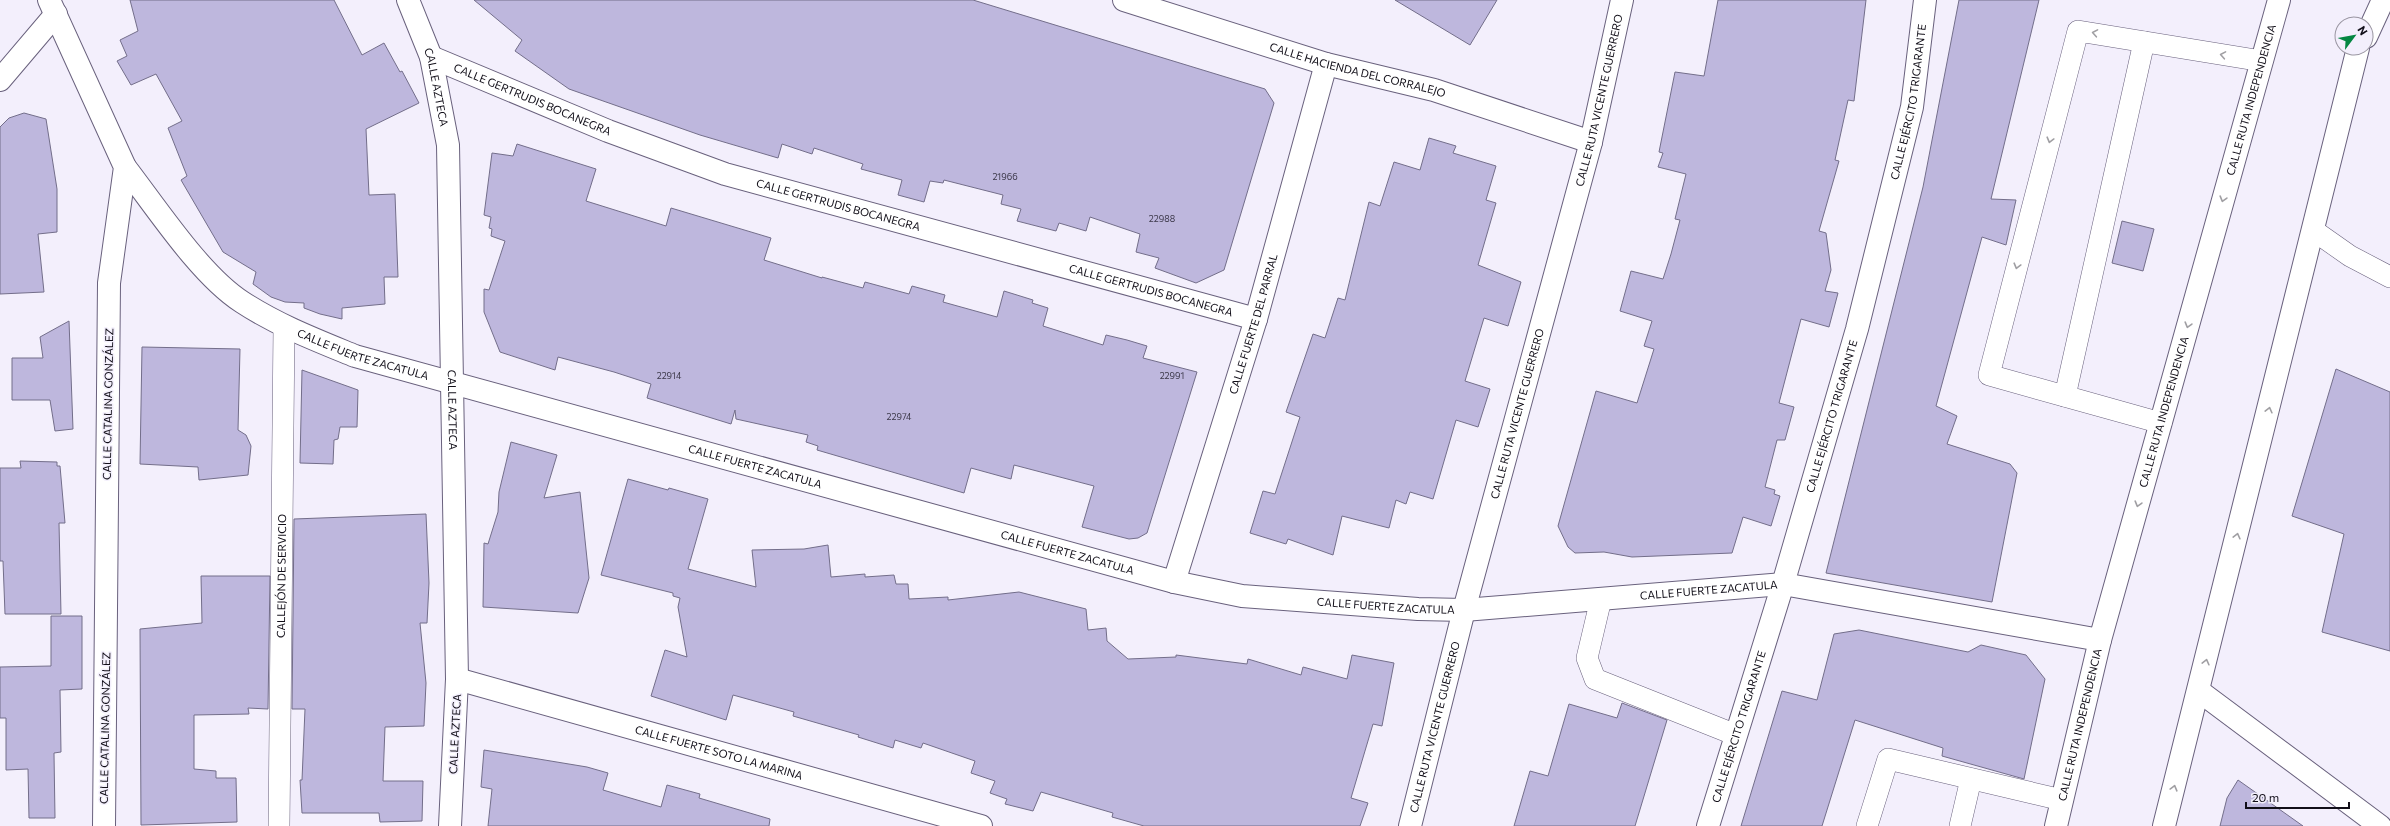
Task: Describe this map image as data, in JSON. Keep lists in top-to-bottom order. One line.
{"streets":{"street":["CALLE HACIENDA DEL CORRALEJO","CALLE AZTECA","CALLE GERTRUDIS BOCANEGRA","CALLE RUTA VICENTE GUERRERO","CALLE RUTA INDEPENDENCIA","CALLE EJÉRCITO TRIGARANTE","CALLE FUERTE DEL PARRAL","CALLE FUERTE ZACATULA","CALLE CATALINA GONZÁLEZ","CALLE FUERTE SOTO LA MARINA"],"lane":["CALLEJÓN DE SERVICIO"]},"crossings":[["CALLE HACIENDA DEL CORRALEJO","CALLE RUTA VICENTE GUERRERO"],["CALLE HACIENDA DEL CORRALEJO","CALLE FUERTE DEL PARRAL"],["CALLE AZTECA","CALLE GERTRUDIS BOCANEGRA"],["CALLE AZTECA","CALLE FUERTE ZACATULA"],["CALLE AZTECA","CALLE FUERTE SOTO LA MARINA"],["CALLE GERTRUDIS BOCANEGRA","CALLE FUERTE DEL PARRAL"],["CALLE RUTA VICENTE GUERRERO","CALLE FUERTE ZACATULA"],["CALLE RUTA INDEPENDENCIA","CALLE FUERTE ZACATULA"],["CALLE EJÉRCITO TRIGARANTE","CALLE FUERTE ZACATULA"],["CALLE FUERTE DEL PARRAL","CALLE FUERTE ZACATULA"],["CALLE FUERTE ZACATULA","CALLE CATALINA GONZÁLEZ"],["CALLE FUERTE ZACATULA","CALLEJÓN DE SERVICIO"]],"house_numbers":["21966","22988","22914","22991","22974"],"scale_bar":"20 m","north":"top right"}
